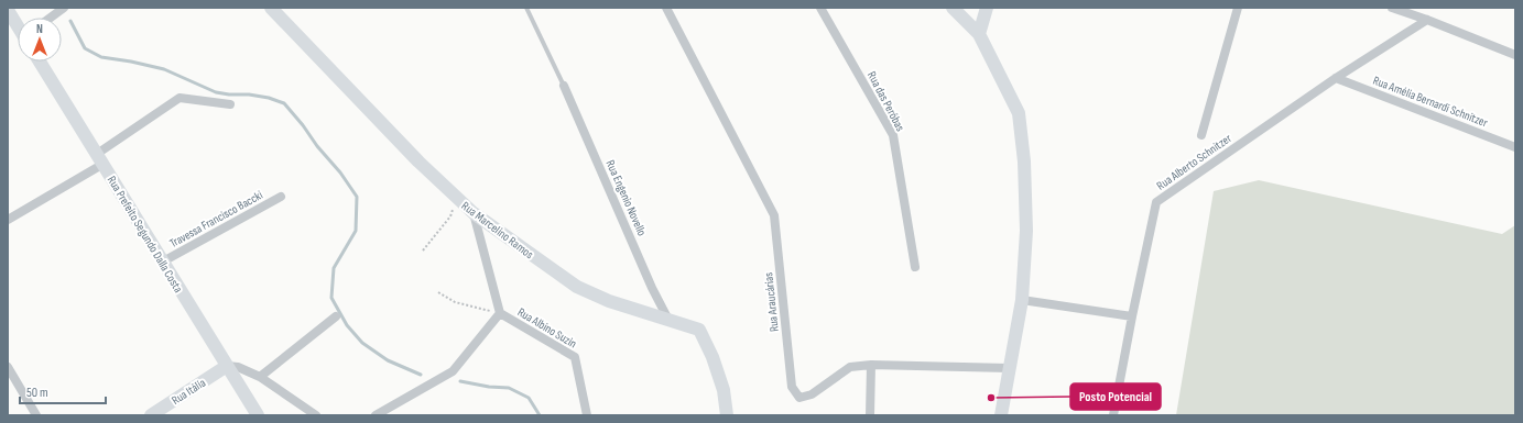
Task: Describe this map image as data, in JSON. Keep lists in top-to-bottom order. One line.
{"streets":{"main road":["Rua Marcelino Ramos","Rua Prefeito Segundo Dalla Costa","Rua Itália"],"street":["Rua das Peróbas","Rua Amélia Bernardi Schnitzer","Rua Alberto Schnitzer","Rua Engenio Novello","Travessa Francisco Baccki","Rua Araucárias","Rua Albino Suzin"]},"crossings":[["Rua Amélia Bernardi Schnitzer","Rua Alberto Schnitzer"],["Rua Engenio Novello","Rua Marcelino Ramos"],["Travessa Francisco Baccki","Rua Prefeito Segundo Dalla Costa"],["Rua Marcelino Ramos","Rua Albino Suzin"],["Rua Prefeito Segundo Dalla Costa","Rua Itália"]],"places":["Posto Potencial"],"scale_bar":"50 m","north":"top"}
